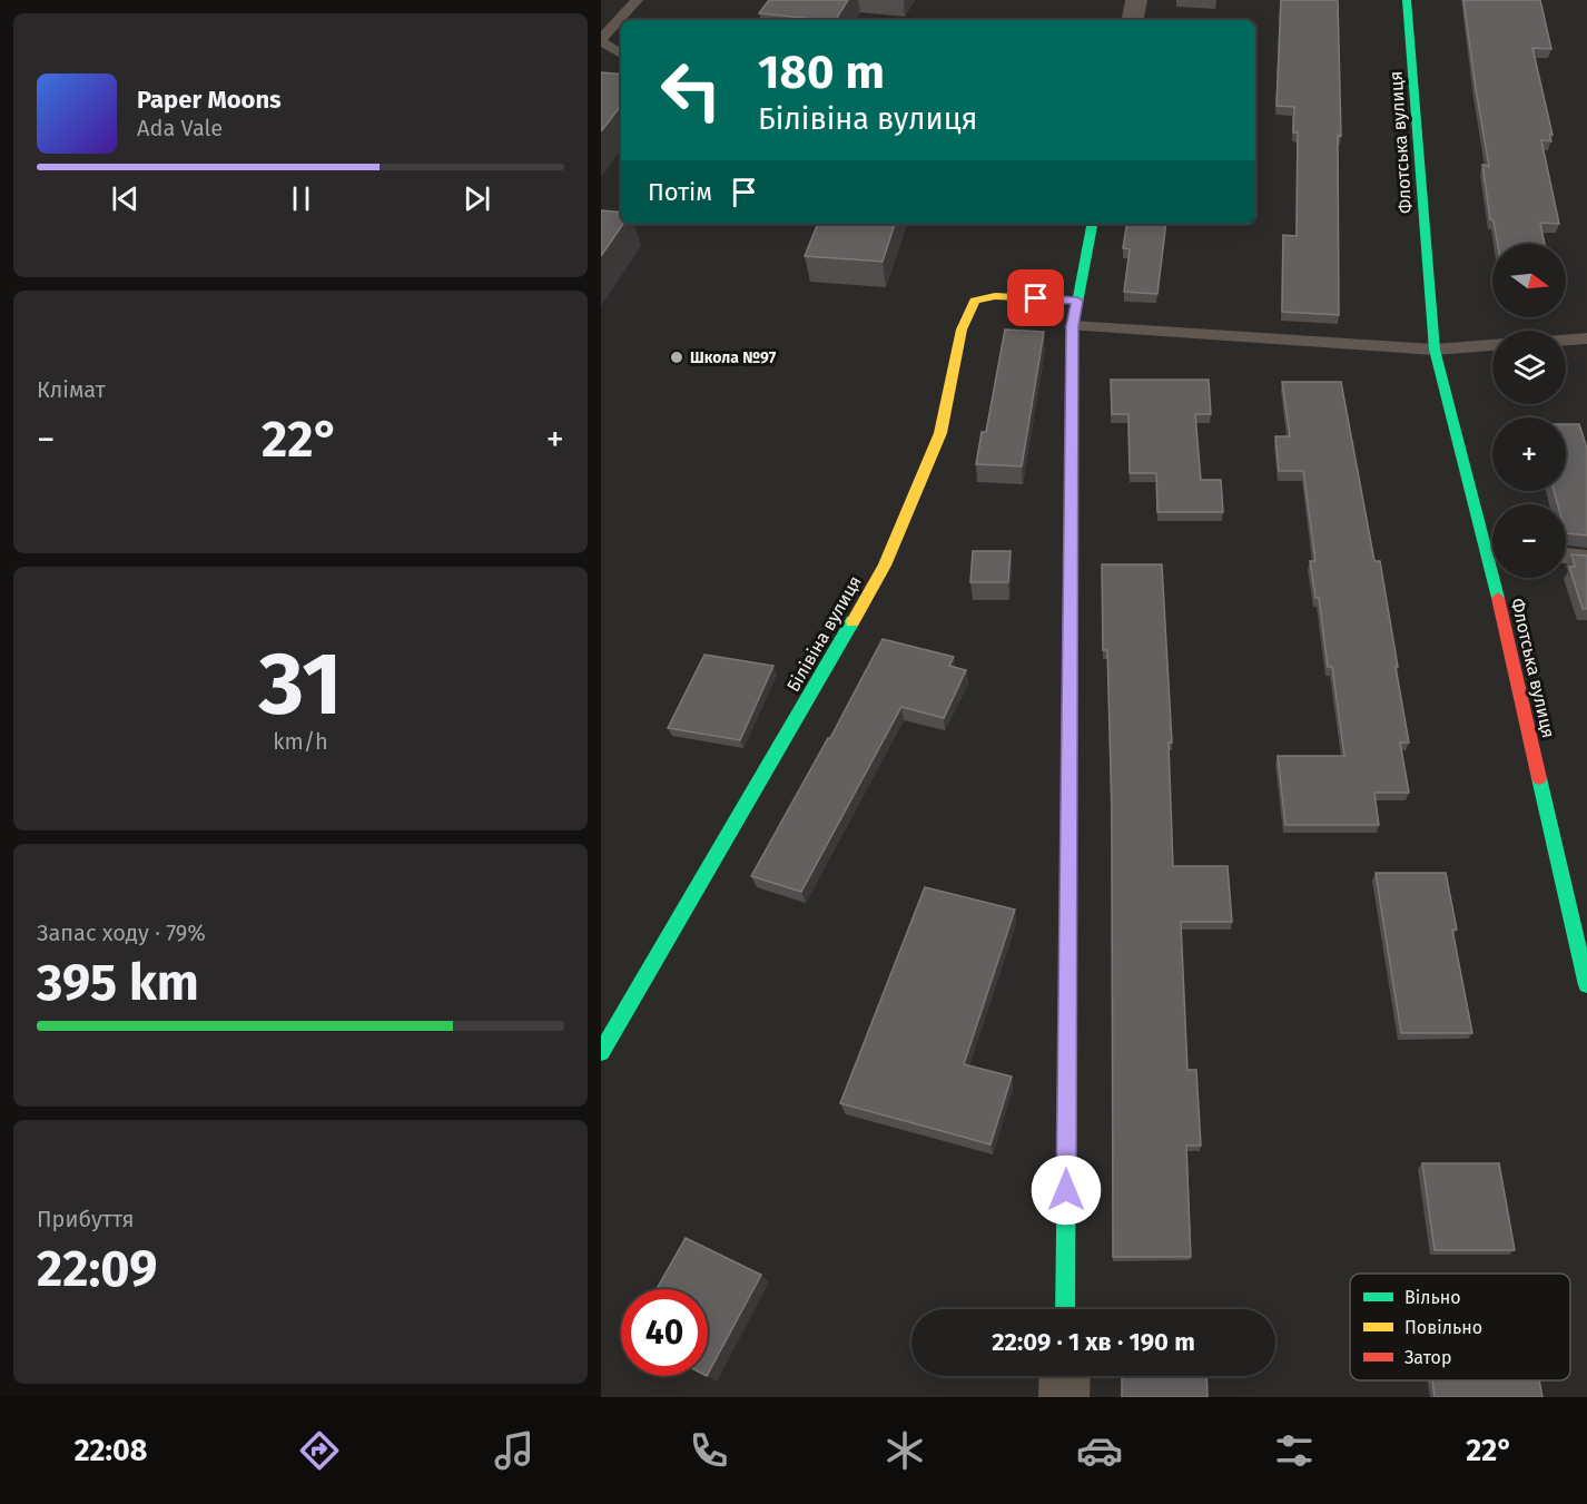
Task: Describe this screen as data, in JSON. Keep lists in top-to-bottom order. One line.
{"streets":{"street":["Флотська вулиця","Білівіна вулиця"]},"places":["Школа №97"],"legend":["Вільно","Повільно","Затор"],"north":"right","page":{"turn":["180 m","Білівіна вулиця"],"song":["Paper Moons","Ada Vale"],"then":"Потім","map_buttons":["+","−"],"tile":["Клімат",["31","km/h"],["Запас ходу · 79%","395 km"],["Прибуття","22:09"]],"heat":["−","22°","+"],"limit":"40","trip":"22:09 · 1 хв · 190 m","tabs":["22:08","22°"]}}
